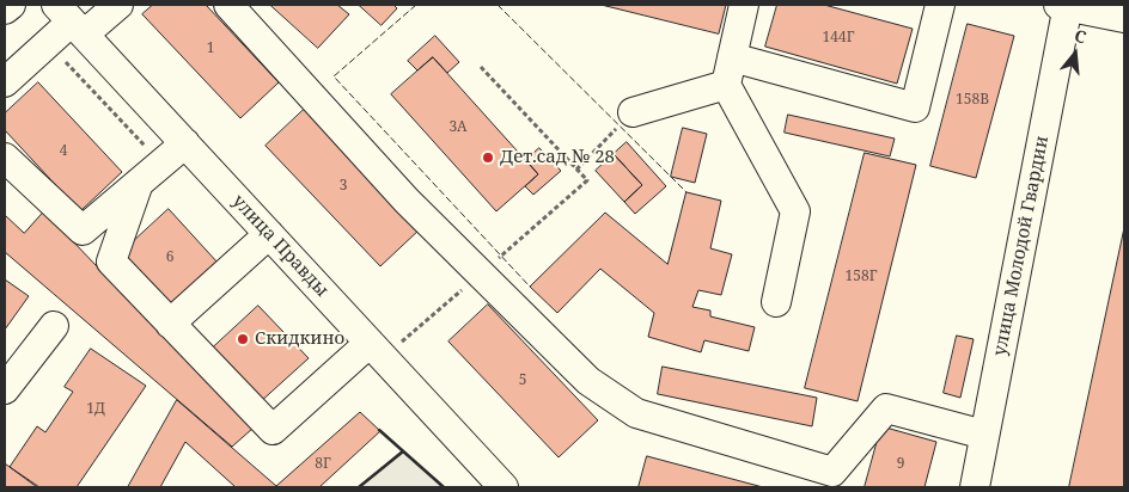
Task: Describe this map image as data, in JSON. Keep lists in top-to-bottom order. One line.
{"streets":{"street":["улица Правды","улица Молодой Гвардии"]},"places":["Дет.сад № 28","Скидкино"],"house_numbers":["144Г","1","158В","3А","4","3","6","158Г","5","1Д","8Г","9"],"north":"top"}
